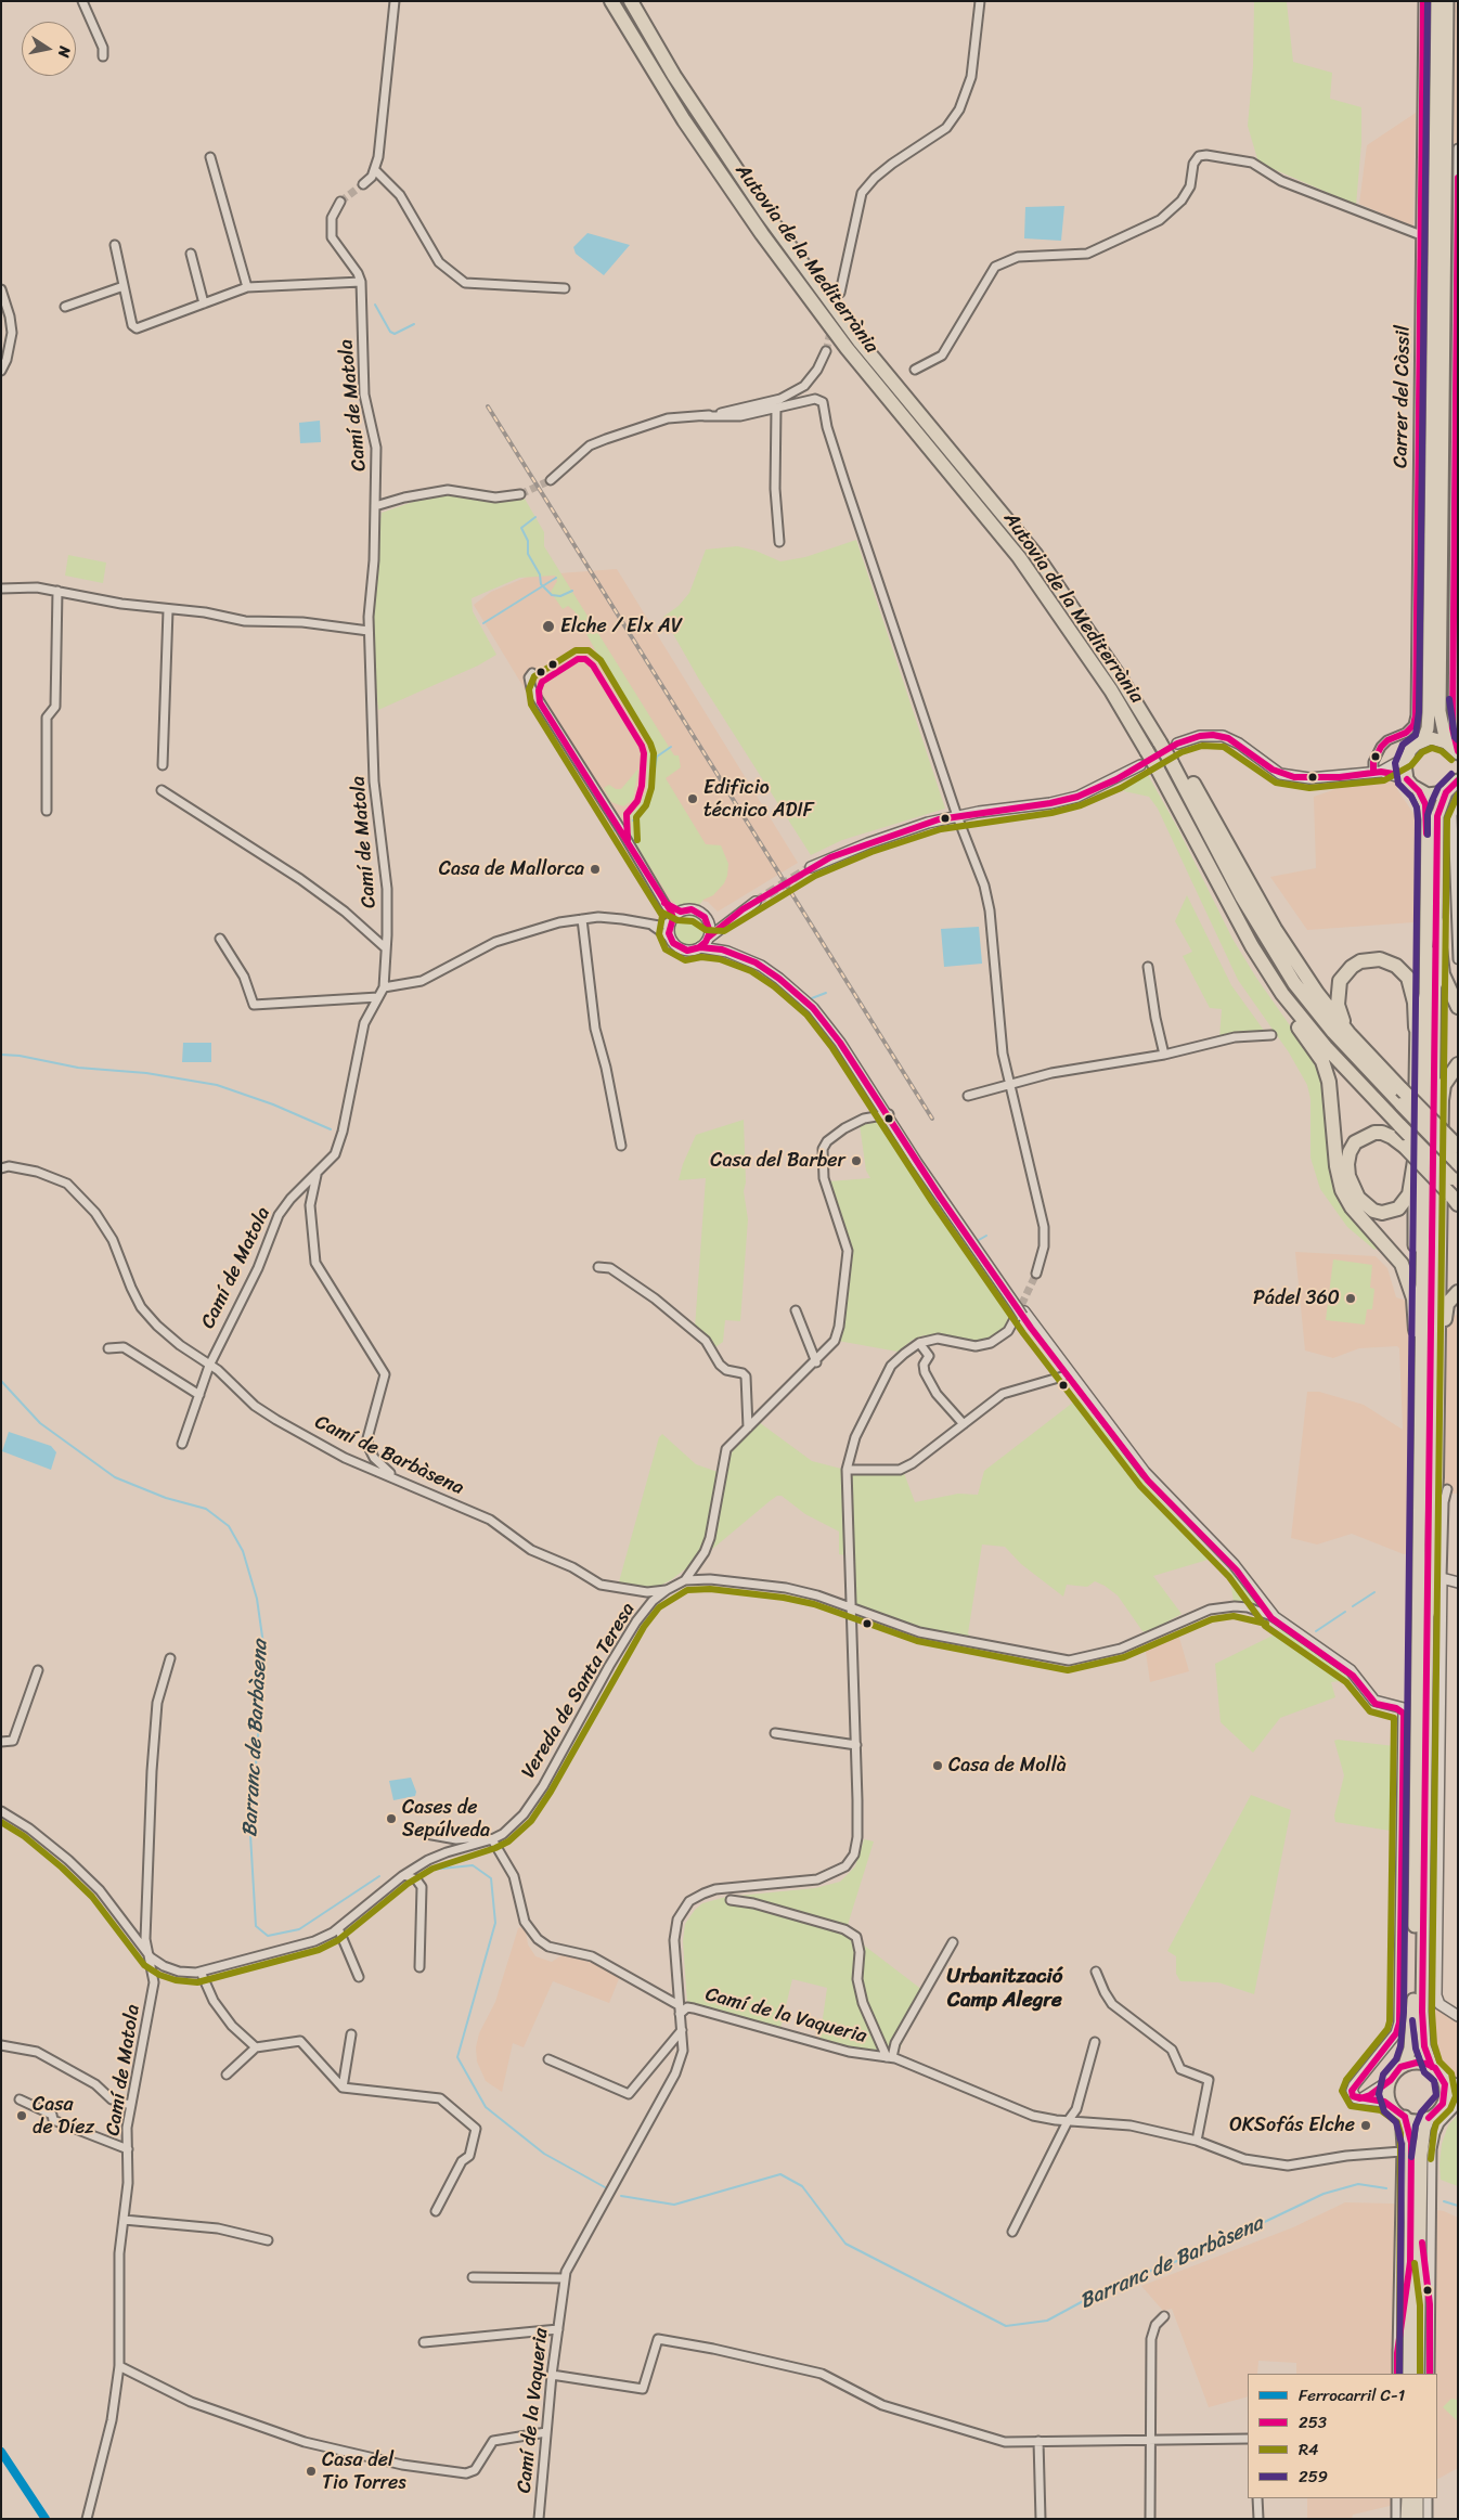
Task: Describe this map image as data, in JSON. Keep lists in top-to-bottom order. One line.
{"streets":{"highway":["Autovia de la Mediterrània"],"street":["Carrer del Còssil","Camí de Matola","Camí de Barbàsena","Vereda de Santa Teresa","Camí de la Vaqueria"]},"crossings":[["Camí de Matola","Camí de Barbàsena"],["Camí de Matola","Vereda de Santa Teresa"],["Camí de Barbàsena","Vereda de Santa Teresa"]],"districts":["Urbanització Camp Alegre"],"water":["Barranc de Barbàsena"],"places":["Elche / Elx AV","Edificio técnico ADIF","Casa de Mallorca","Casa del Barber","Pádel 360","Casa de Mollà","Cases de Sepúlveda","Casa de Díez","OKSofás Elche","Casa del Tio Torres"],"lines":["transit line 253","transit line 259","transit line R4","rail line C-1"],"legend":["Ferrocarril C-1","253","R4","259"],"north":"right"}
